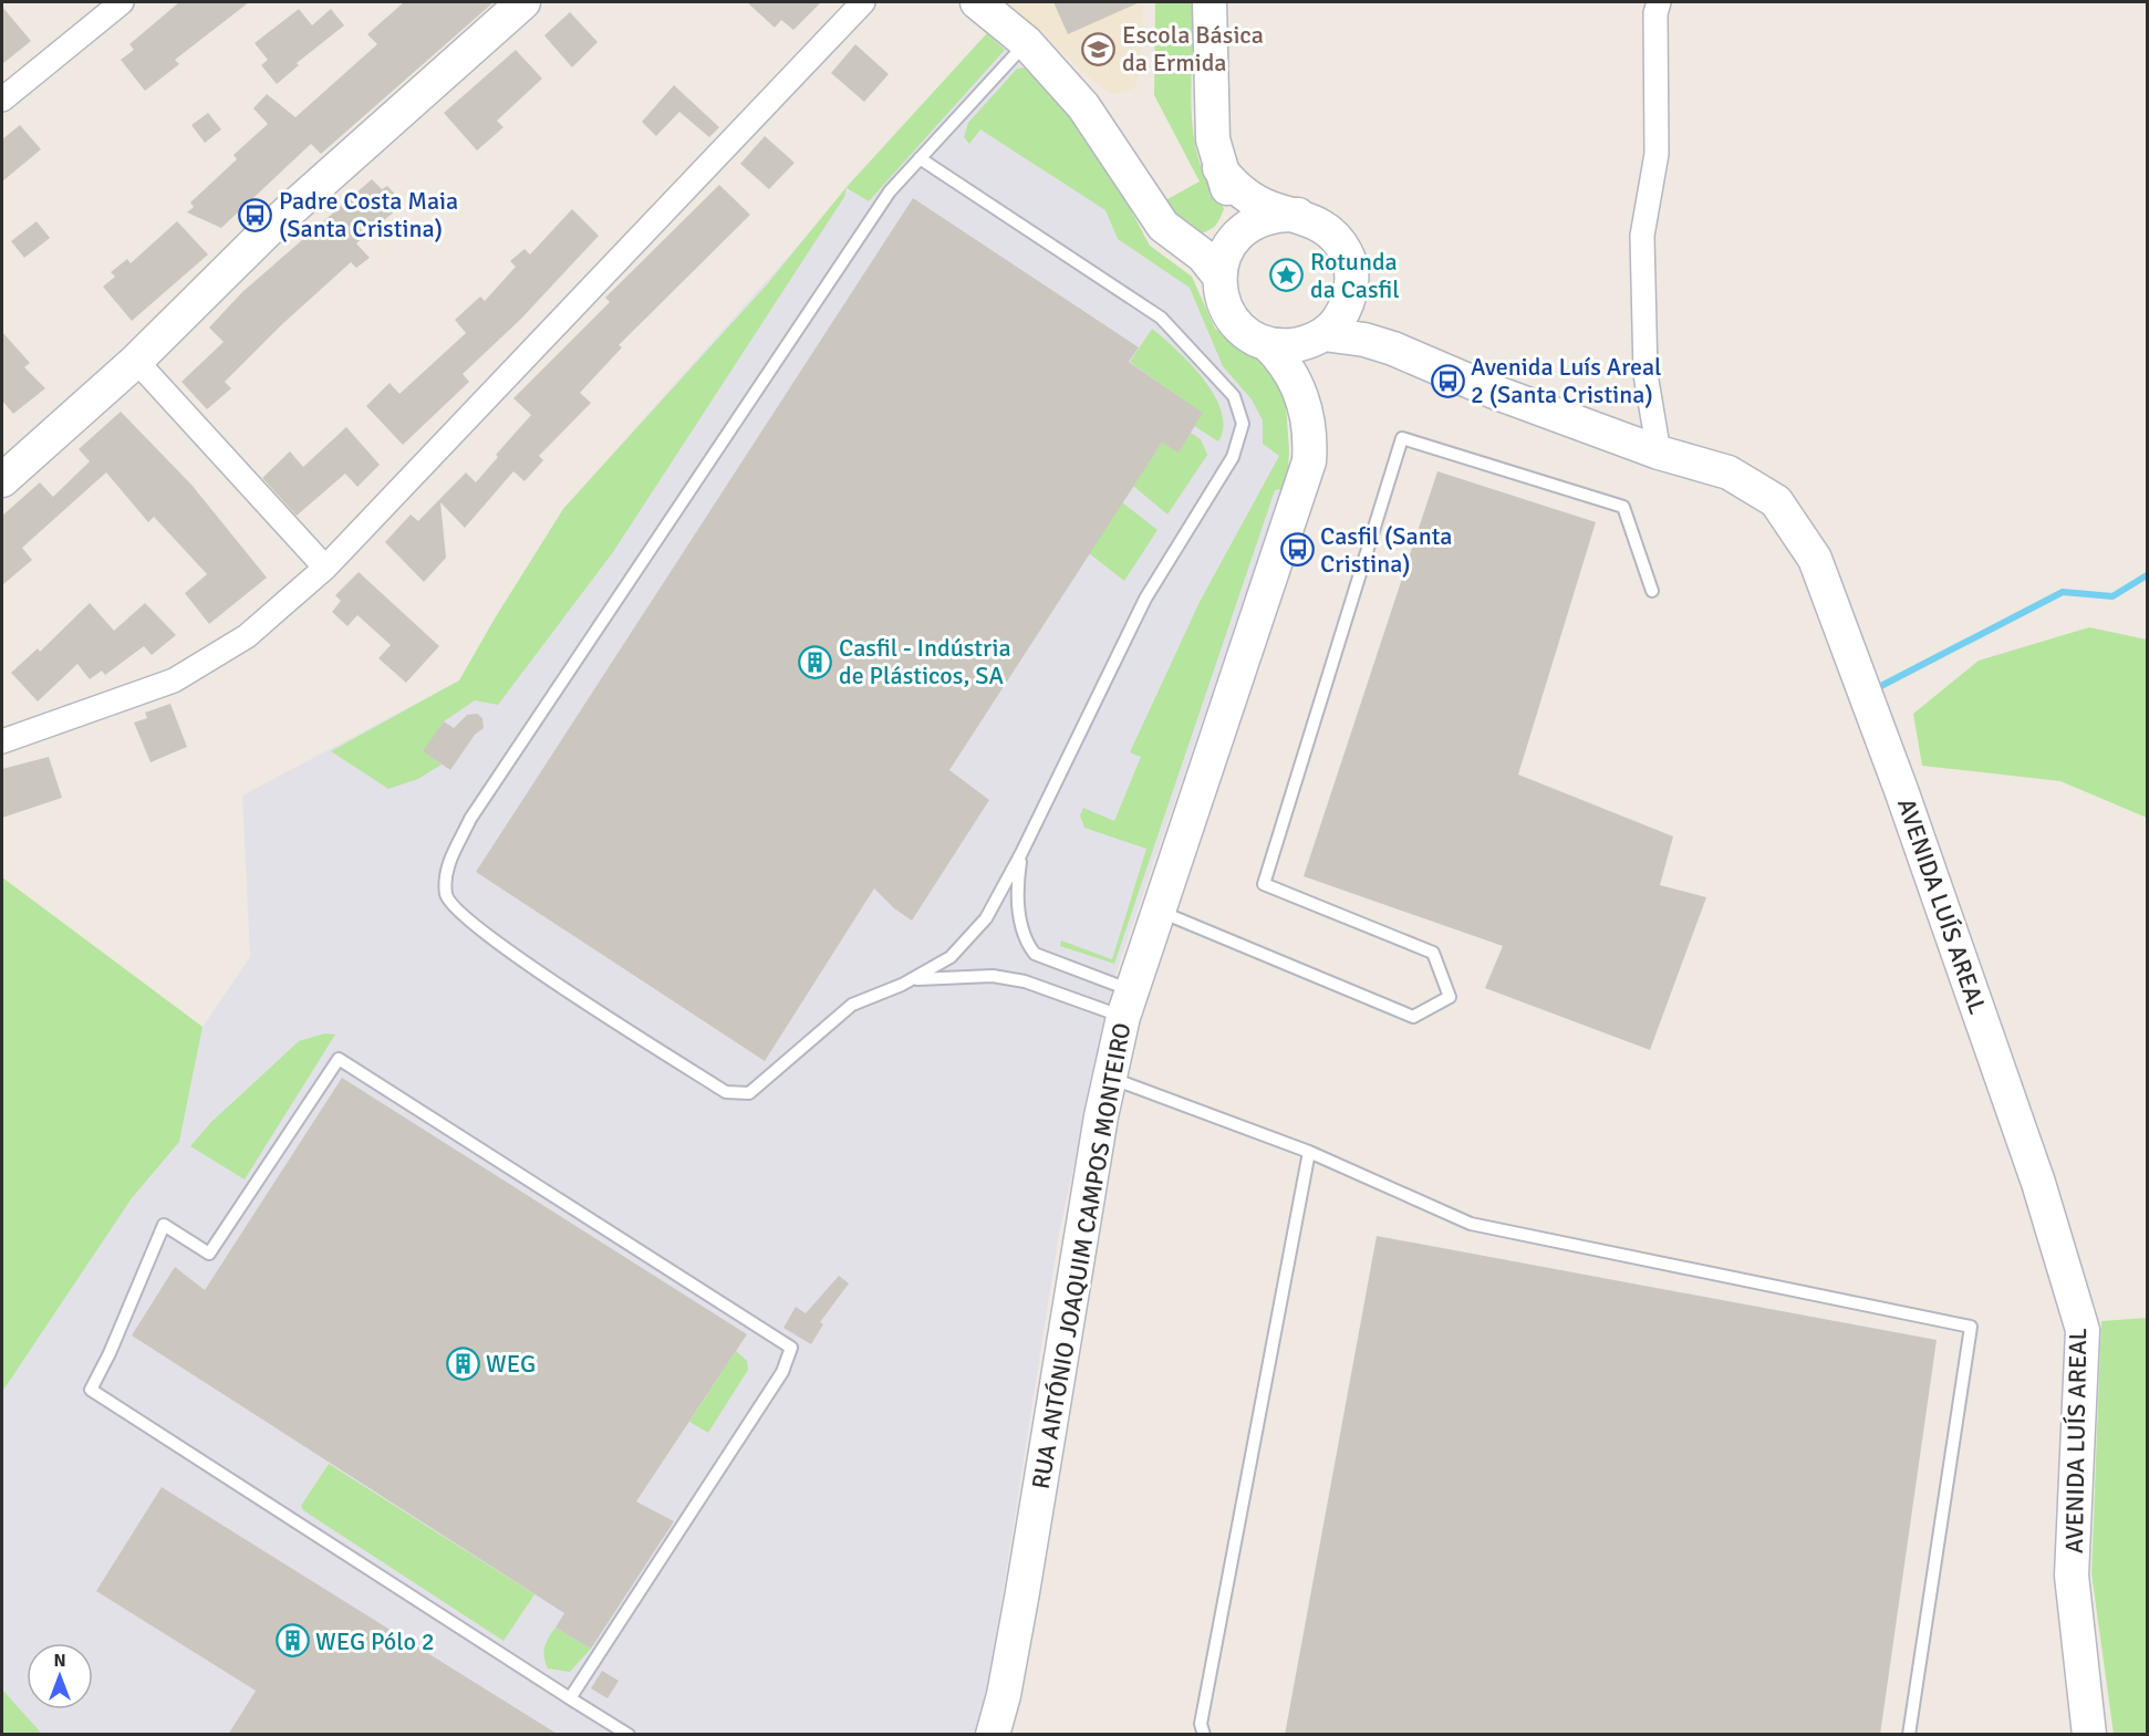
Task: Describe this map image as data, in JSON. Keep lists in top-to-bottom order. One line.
{"streets":{"street":["AVENIDA LUÍS AREAL","RUA ANTÓNIO JOAQUIM CAMPOS MONTEIRO"]},"crossings":[["AVENIDA LUÍS AREAL","RUA ANTÓNIO JOAQUIM CAMPOS MONTEIRO"]],"places":{"school or university":["Escola Básica da Ermida"],"bus stop":["Padre Costa Maia (Santa Cristina)","Avenida Luís Areal 2 (Santa Cristina)","Casfil (Santa Cristina)"],"place":["Rotunda da Casfil"],"building":["Casfil - Indústria de Plásticos, SA","WEG","WEG Pólo 2"]},"north":"top"}
